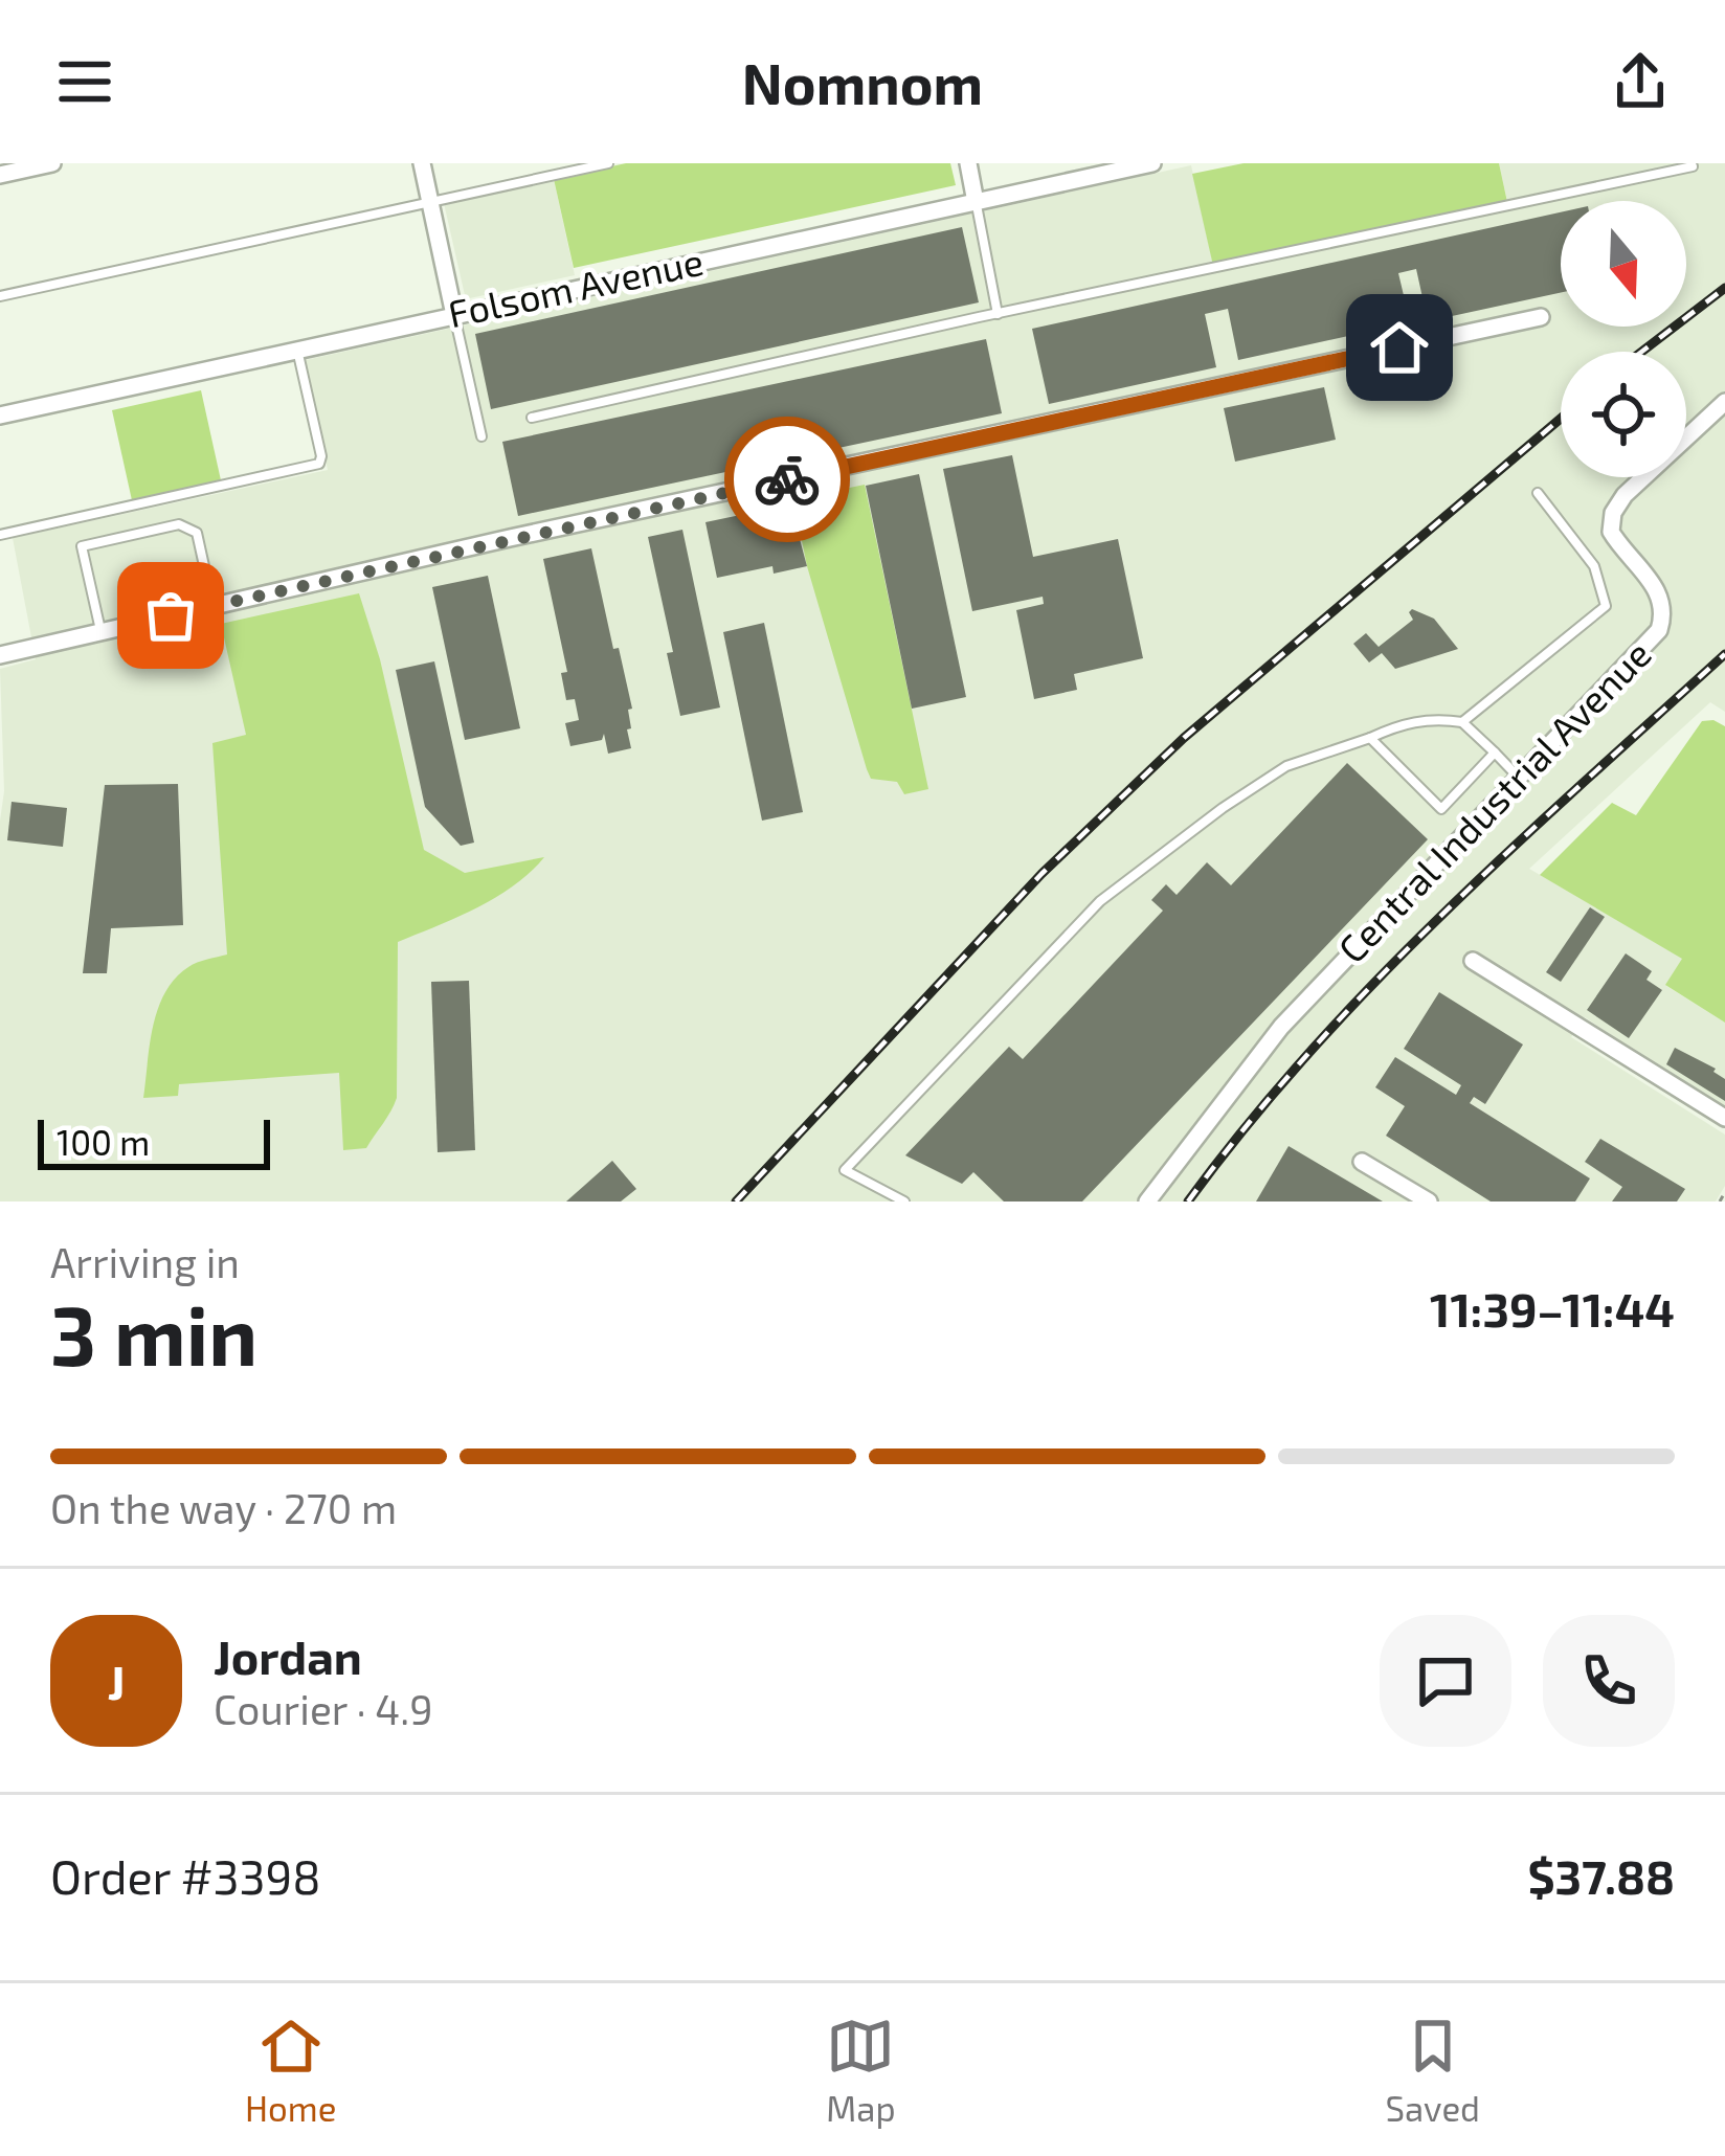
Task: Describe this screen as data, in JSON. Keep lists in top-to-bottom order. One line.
{"streets":{"street":["Folsom Avenue","Central Industrial Avenue"]},"scale_bar":"100 m","north":"bottom","page":{"header":"Nomnom","scale":"100 m","heading":["3 min","Arriving in","11:39–11:44"],"panel":["Jordan","Courier · 4.9","Order #3398","$37.88"],"bar":"On the way · 270 m","round":"J","tabs":["Home","Map","Saved"]}}
